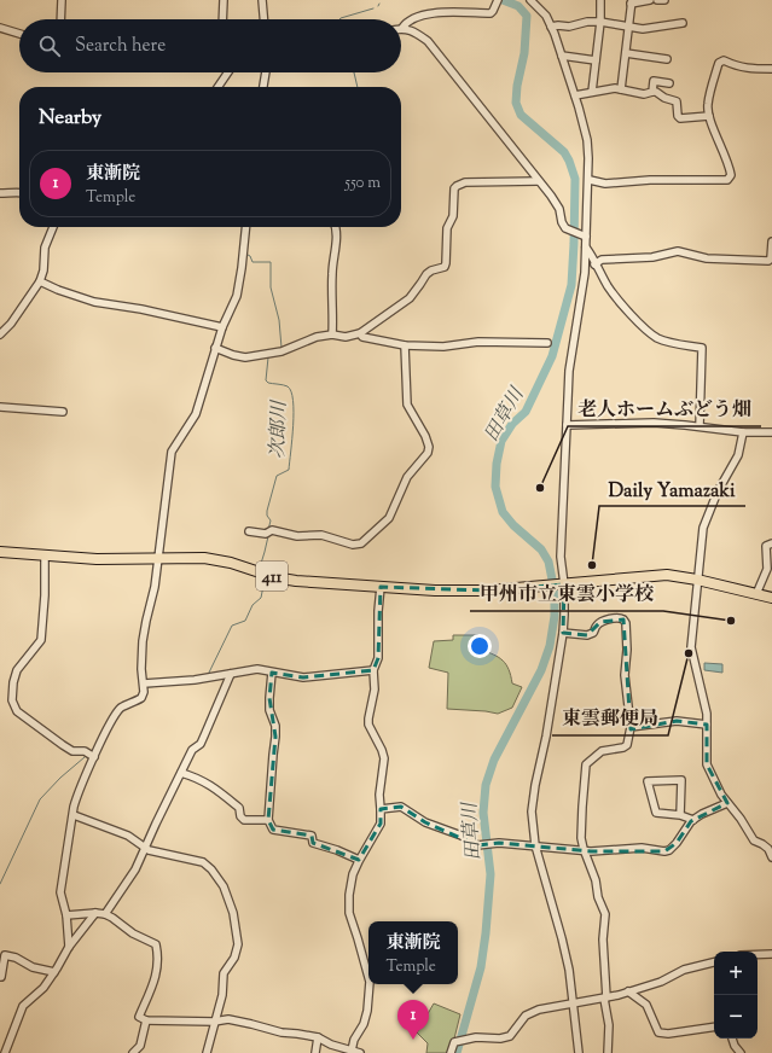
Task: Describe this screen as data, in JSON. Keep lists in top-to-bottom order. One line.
{"streets":{"highway":["411"]},"water":["田草川","次郎川"],"places":["老人ホームぶどう畑","Daily Yamazaki","甲州市立東雲小学校","東雲郵便局"],"page":{"search":"Search here","heading":"Nearby","list":[{"mark":"1","name":"東漸院","note":"Temple","value":"550 m"}],"popup":["東漸院","Temple"],"map_buttons":["+","−"],"pins":"1"}}
